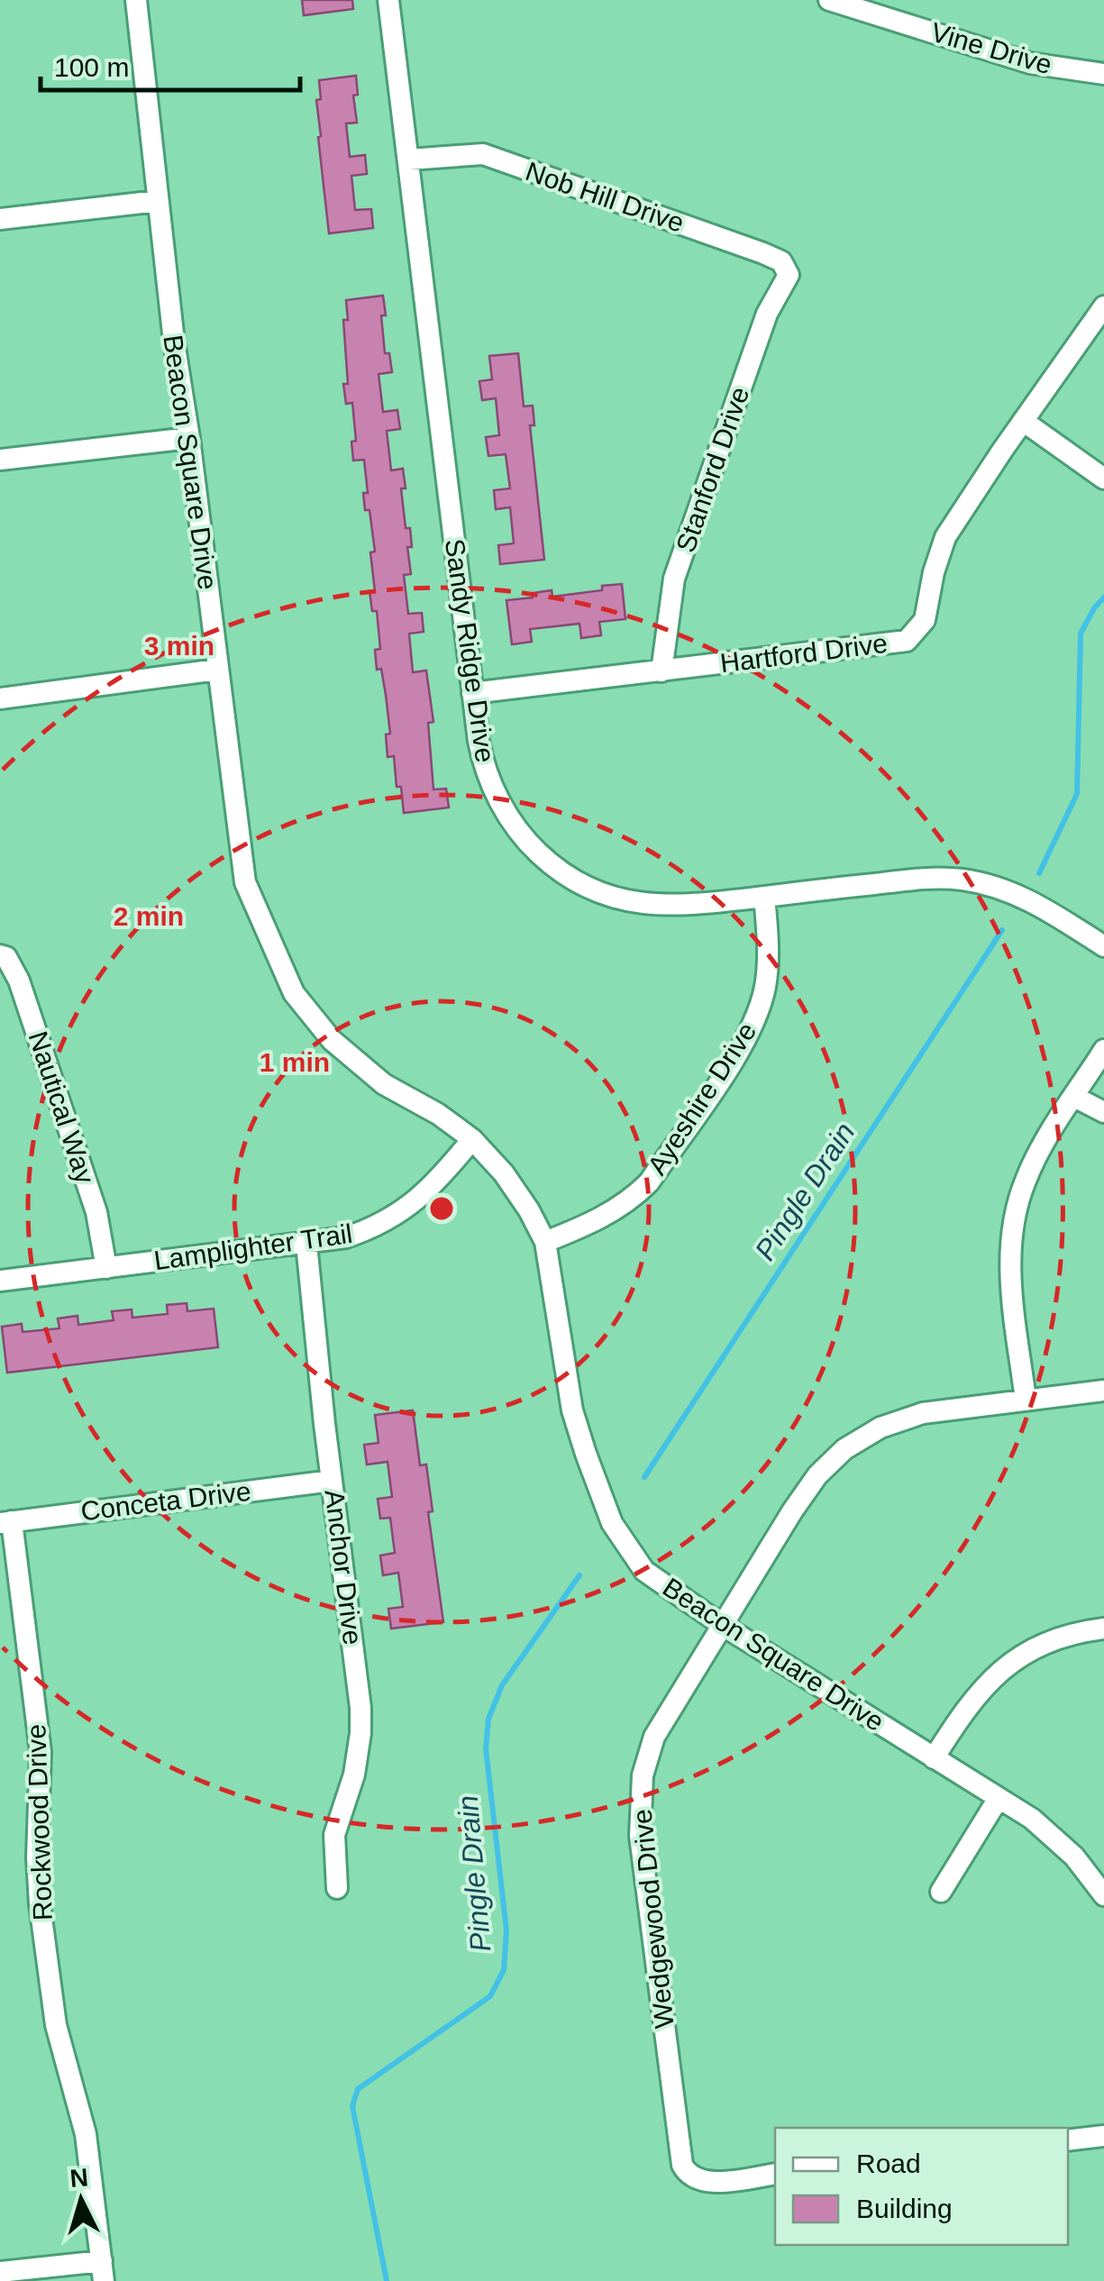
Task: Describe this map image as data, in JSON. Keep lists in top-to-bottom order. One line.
{"streets":{"street":["Vine Drive","Nob Hill Drive","Beacon Square Drive","Stanford Drive","Sandy Ridge Drive","Hartford Drive","Ayeshire Drive","Nautical Way","Lamplighter Trail","Conceta Drive","Anchor Drive","Rockwood Drive","Wedgewood Drive"]},"crossings":[["Nob Hill Drive","Stanford Drive"],["Nob Hill Drive","Sandy Ridge Drive"],["Beacon Square Drive","Ayeshire Drive"],["Beacon Square Drive","Lamplighter Trail"],["Beacon Square Drive","Wedgewood Drive"],["Stanford Drive","Hartford Drive"],["Sandy Ridge Drive","Hartford Drive"],["Sandy Ridge Drive","Ayeshire Drive"],["Nautical Way","Lamplighter Trail"],["Lamplighter Trail","Anchor Drive"],["Conceta Drive","Anchor Drive"],["Conceta Drive","Rockwood Drive"]],"water":["Pingle Drain"],"legend":["Road","Building"],"scale_bar":"100 m","north":"top","rings":["3 min","2 min","1 min"]}
